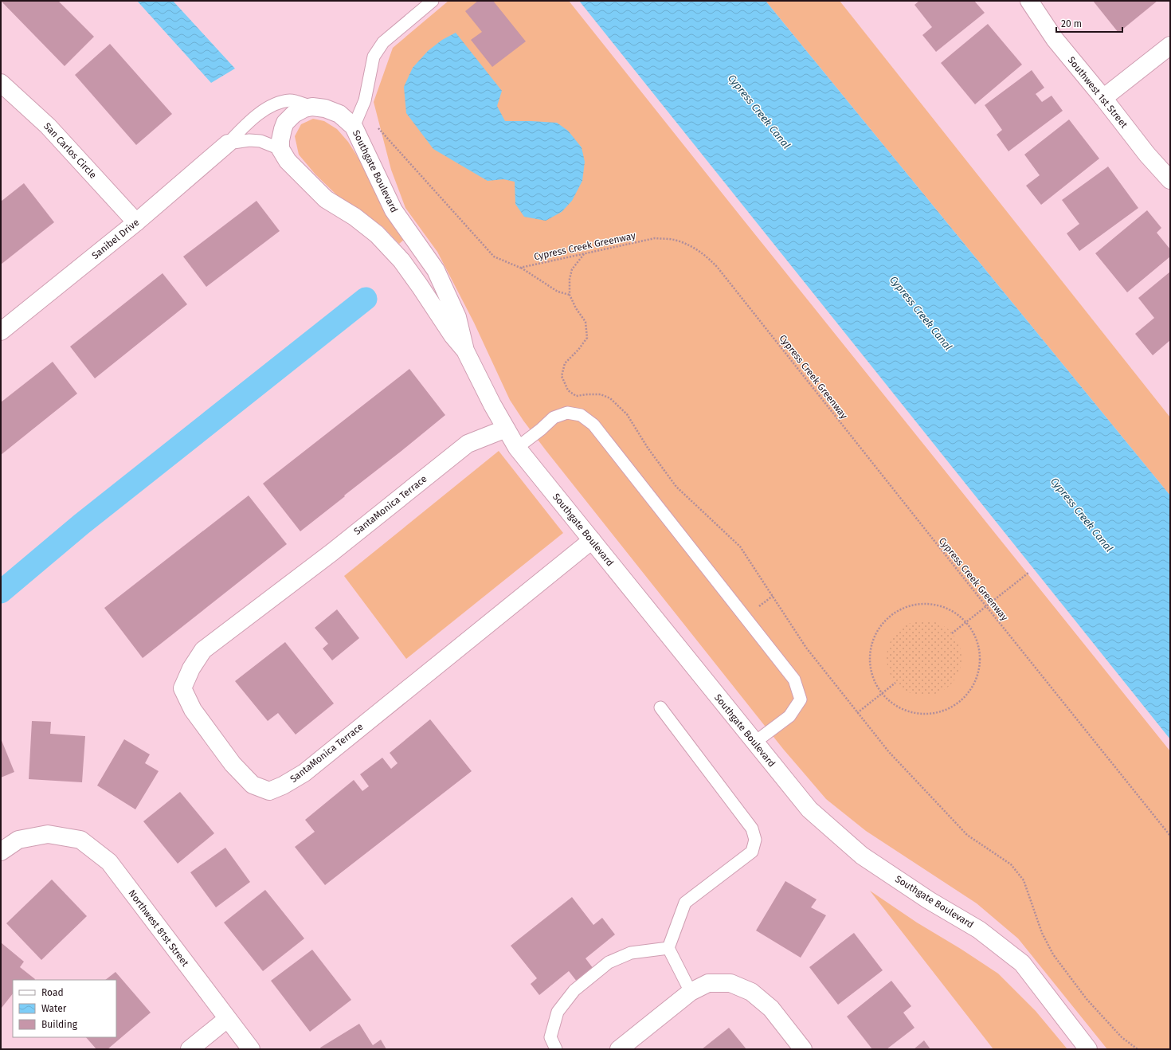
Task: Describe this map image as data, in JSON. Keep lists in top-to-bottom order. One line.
{"streets":{"street":["Southwest 1st Street","San Carlos Circle","Southgate Boulevard","Sanibel Drive","SantaMonica Terrace","Northwest 81st Street"],"path":["Cypress Creek Greenway"]},"crossings":[["San Carlos Circle","Sanibel Drive"],["Southgate Boulevard","Sanibel Drive"],["Southgate Boulevard","SantaMonica Terrace"]],"water":["Cypress Creek Canal"],"legend":["Road","Water","Building"],"scale_bar":"20 m"}
